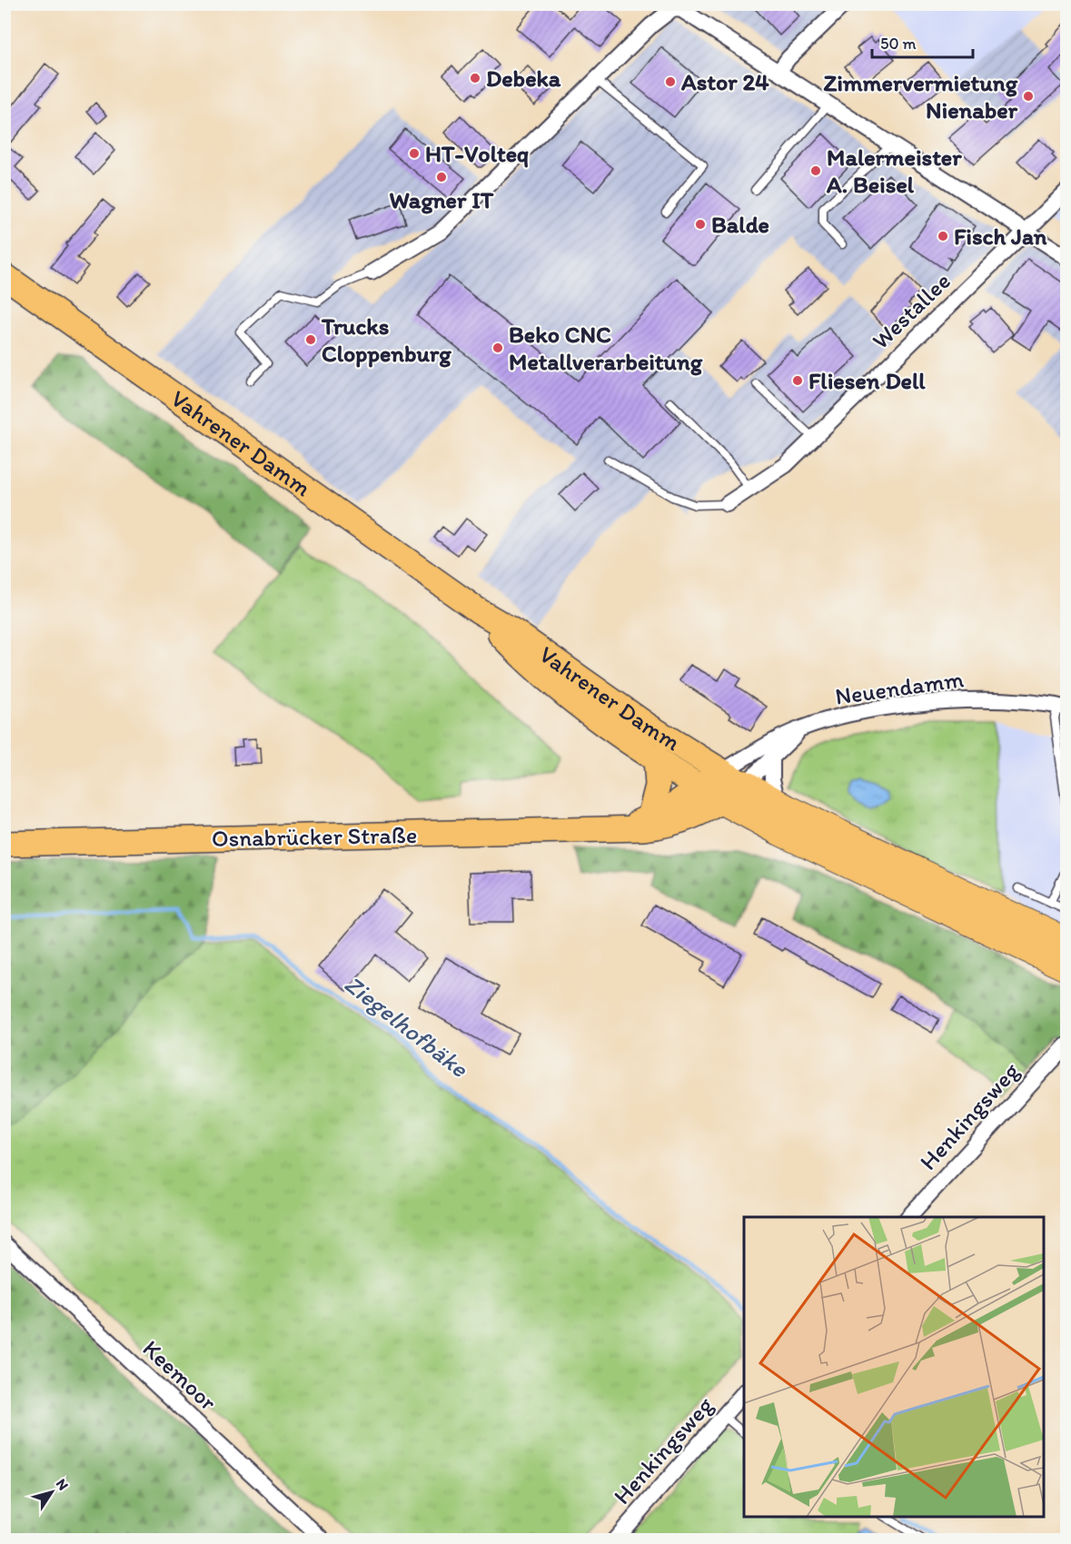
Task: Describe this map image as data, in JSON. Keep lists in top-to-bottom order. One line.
{"streets":{"main road":["Vahrener Damm","Osnabrücker Straße"],"street":["Westallee","Neuendamm","Henkingsweg","Keemoor"]},"crossings":[["Vahrener Damm","Neuendamm"],["Vahrener Damm","Osnabrücker Straße"],["Neuendamm","Osnabrücker Straße"]],"water":["Ziegelhofbäke"],"places":["Debeka","Astor 24","Zimmervermietung Nienaber","HT-Volteq","Malermeister A. Beisel","Wagner IT","Balde","Fisch Jan","Trucks Cloppenburg","Beko CNC Metallverarbeitung","Fliesen Dell"],"scale_bar":"50 m","north":"top right"}
